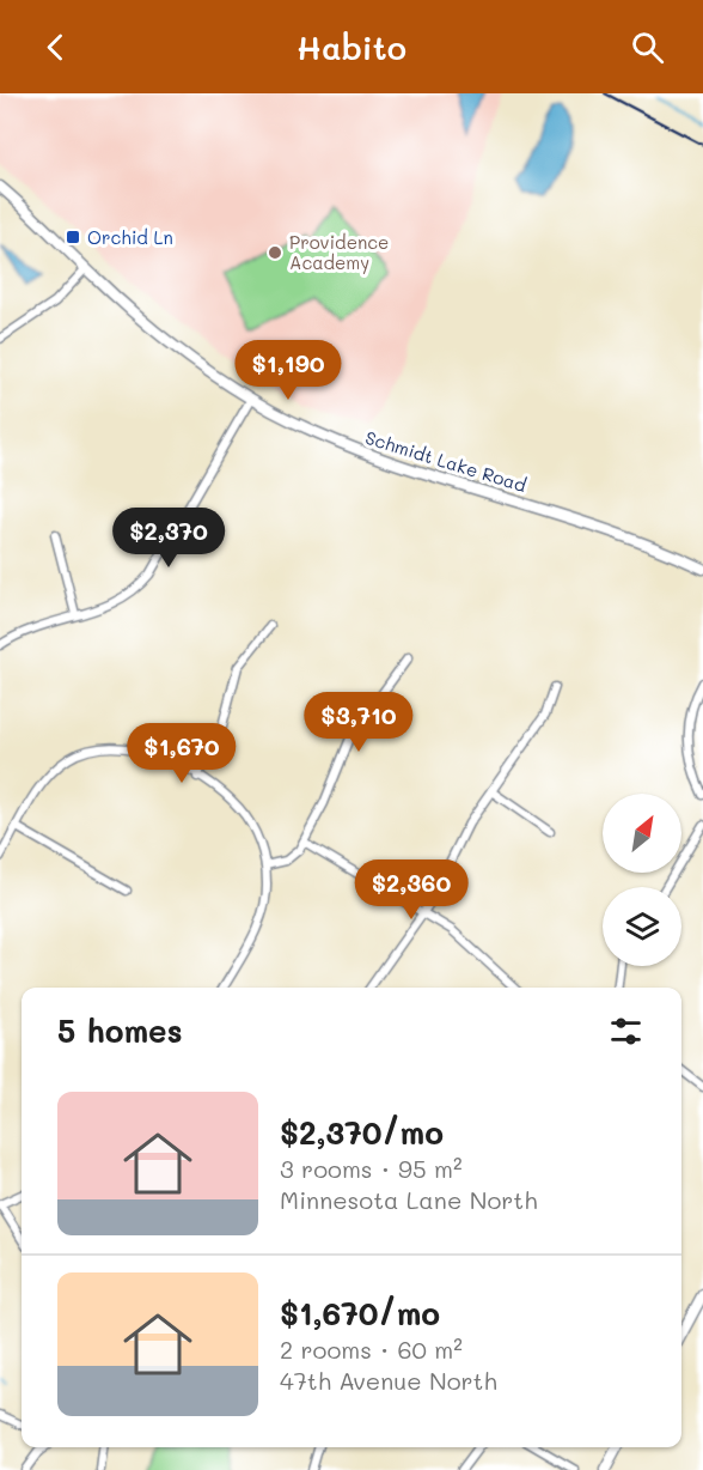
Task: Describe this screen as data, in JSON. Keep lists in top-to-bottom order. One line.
{"streets":{"street":["Schmidt Lake Road"]},"places":{"transit":["Orchid Ln"],"other":["Providence Academy"]},"north":"top right","page":{"header":"Habito","price":["$1,190","$2,370","$3,710","$1,670","$2,360"],"heading":"5 homes","list":[{"name":"$2,370/mo","note":"3 rooms · 95 m² · Minnesota Lane North"},{"name":"$1,670/mo","note":"2 rooms · 60 m² · 47th Avenue North"}]}}
